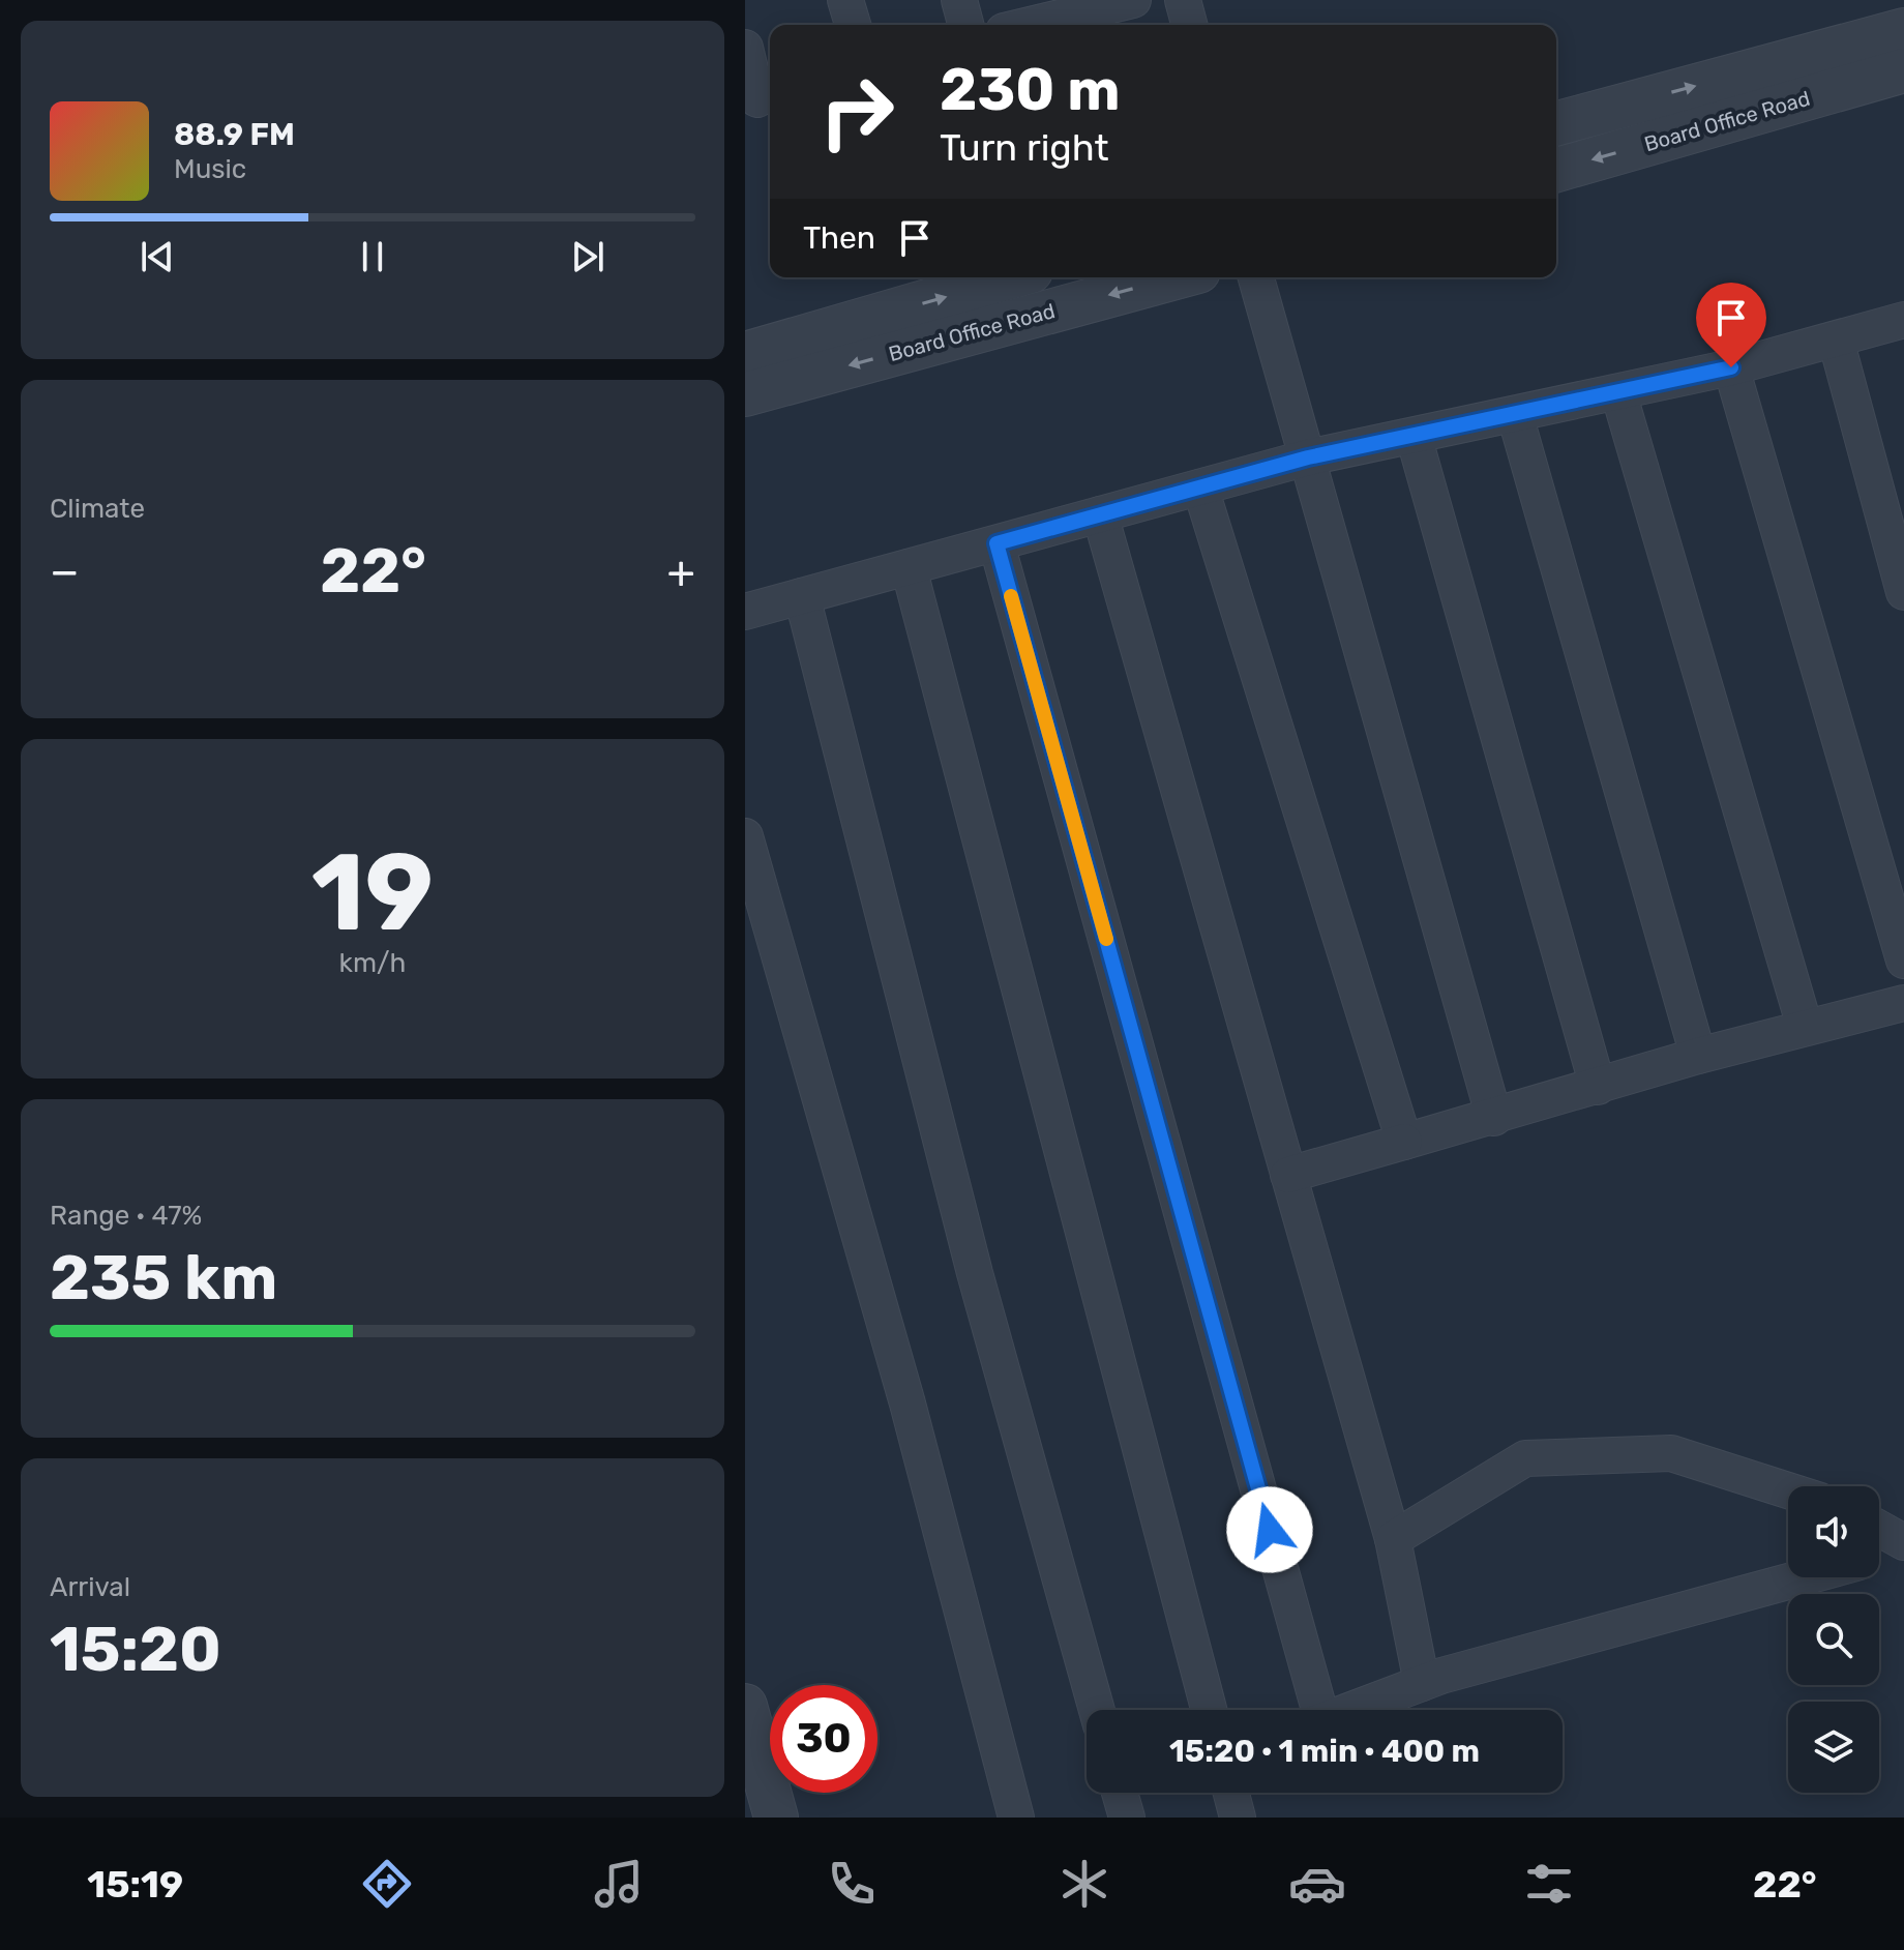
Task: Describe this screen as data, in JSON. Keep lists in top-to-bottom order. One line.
{"streets":{"street":["Board Office Road"]},"page":{"turn":["230 m","Turn right"],"song":["88.9 FM","Music"],"then":"Then","tile":["Climate",["19","km/h"],["Range · 47%","235 km"],["Arrival","15:20"]],"heat":["−","22°","+"],"limit":"30","trip":"15:20 · 1 min · 400 m","tabs":["15:19","22°"]}}
